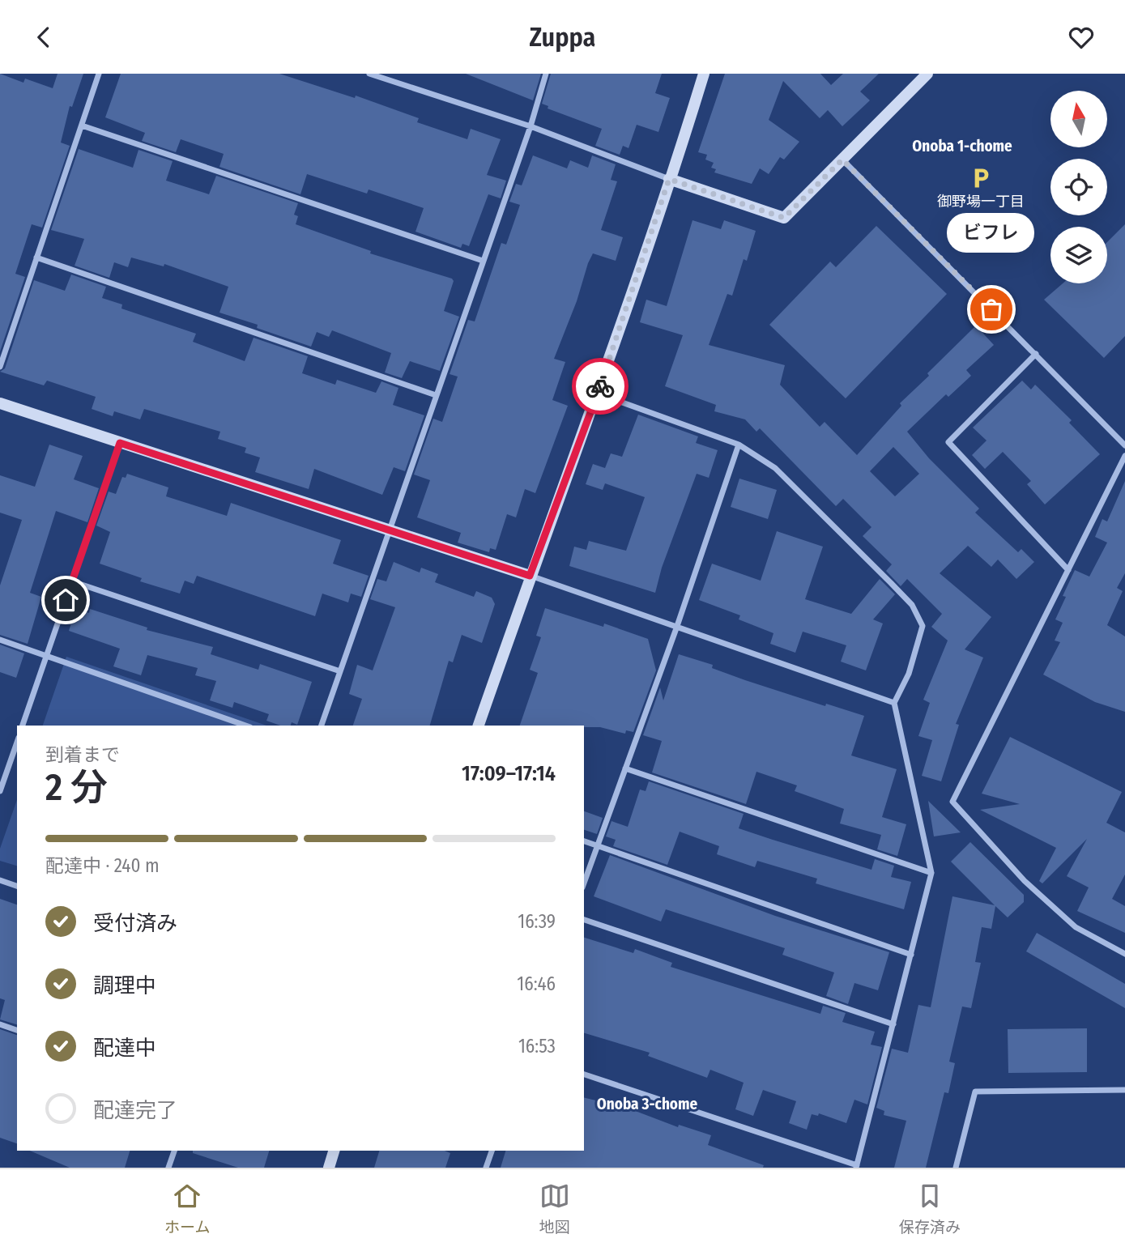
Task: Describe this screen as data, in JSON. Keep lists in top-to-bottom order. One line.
{"districts":["Onoba 1-chome","Onoba 3-chome"],"places":{"parking":["御野場一丁目"],"other":["ビフレ"]},"north":"top","page":{"header":"Zuppa","bubble":"ビフレ","heading":["2 分","到着まで","17:09–17:14"],"bar":"配達中 · 240 m","list":[["受付済み","16:39"],["調理中","16:46"],["配達中","16:53"],"配達完了"],"tabs":["ホーム","地図","保存済み"]}}
